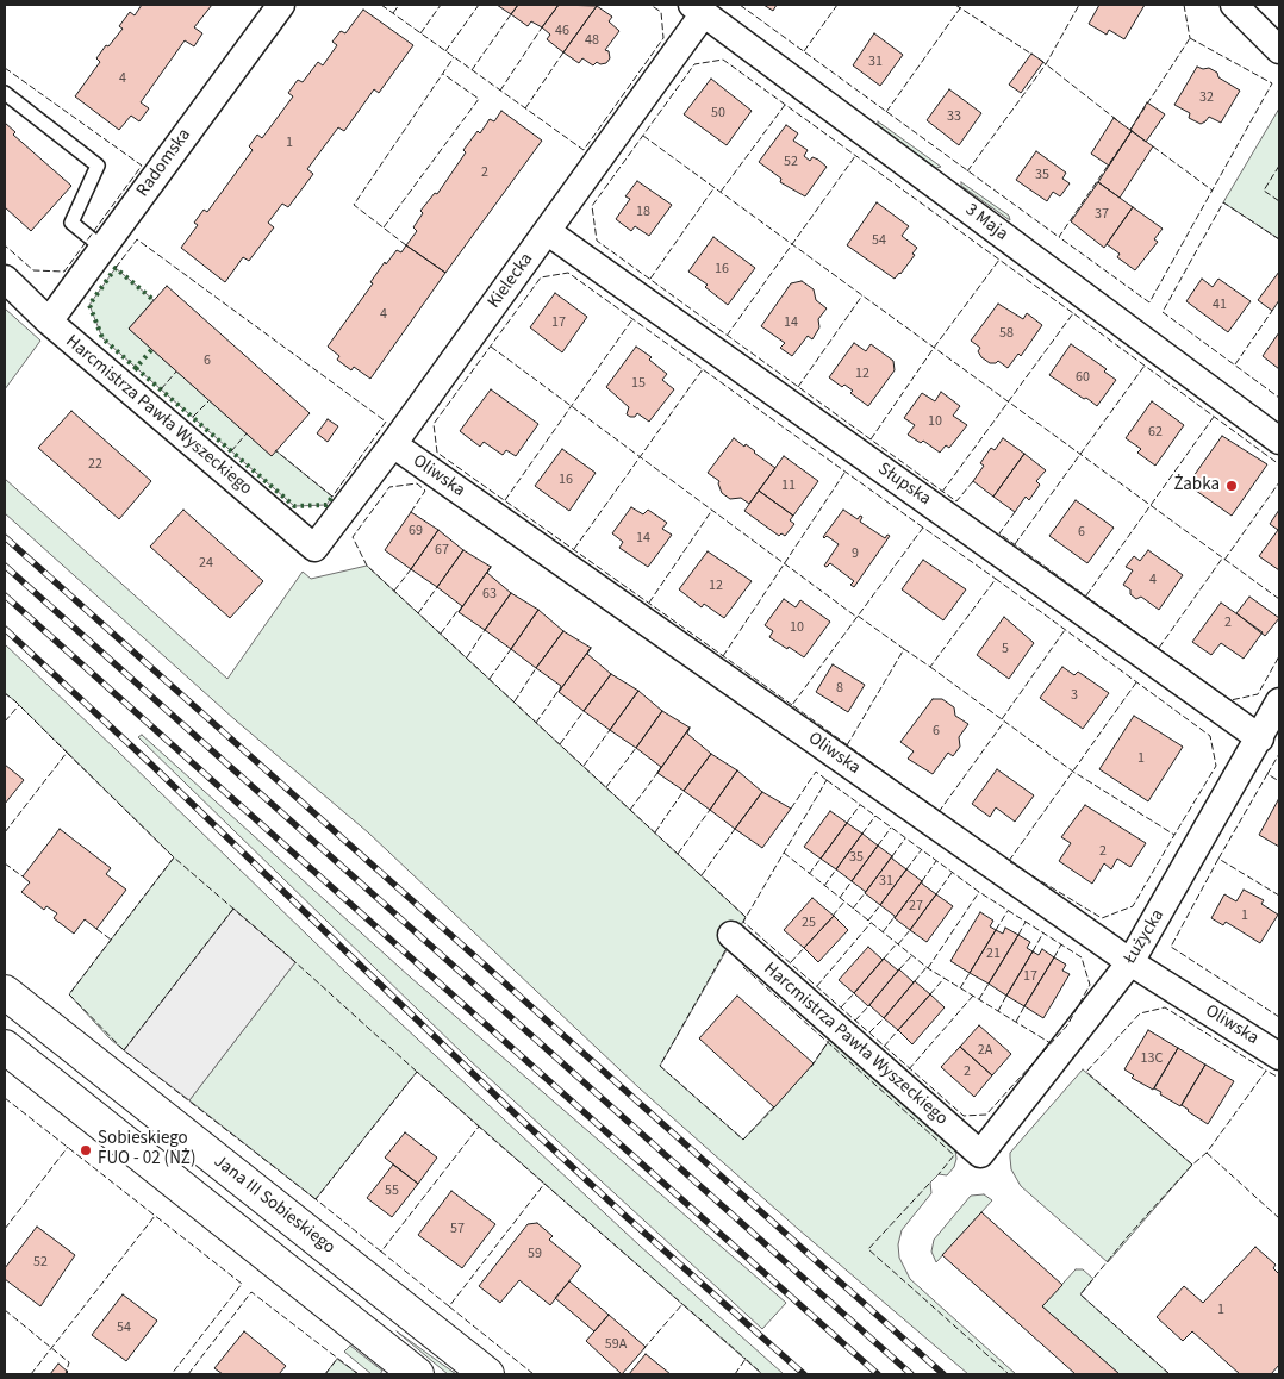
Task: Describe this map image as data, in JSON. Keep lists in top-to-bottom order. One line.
{"streets":{"main road":["Jana III Sobieskiego"],"street":["Radomska","3 Maja","Kielecka","Harcmistrza Pawła Wyszeckiego","Oliwska","Słupska","Łużycka"]},"crossings":[["Radomska","Harcmistrza Pawła Wyszeckiego"],["3 Maja","Kielecka"],["Kielecka","Harcmistrza Pawła Wyszeckiego"],["Kielecka","Oliwska"],["Kielecka","Słupska"],["Harcmistrza Pawła Wyszeckiego","Łużycka"],["Oliwska","Łużycka"],["Słupska","Łużycka"]],"places":["Żabka","Sobieskiego FUO - 02 (NŻ)"],"house_numbers":["46","48","31","4","32","50","33","1","52","2","35","18","37","54","16","41","4","17","14","58","6","12","60","15","10","62","22","16","11","69","6","14","67","9","24","4","12","63","2","10","5","8","3","6","1","2","35","31","27","1","25","21","17","2A","13C","2","55","57","59","52","1","54","59A"]}
